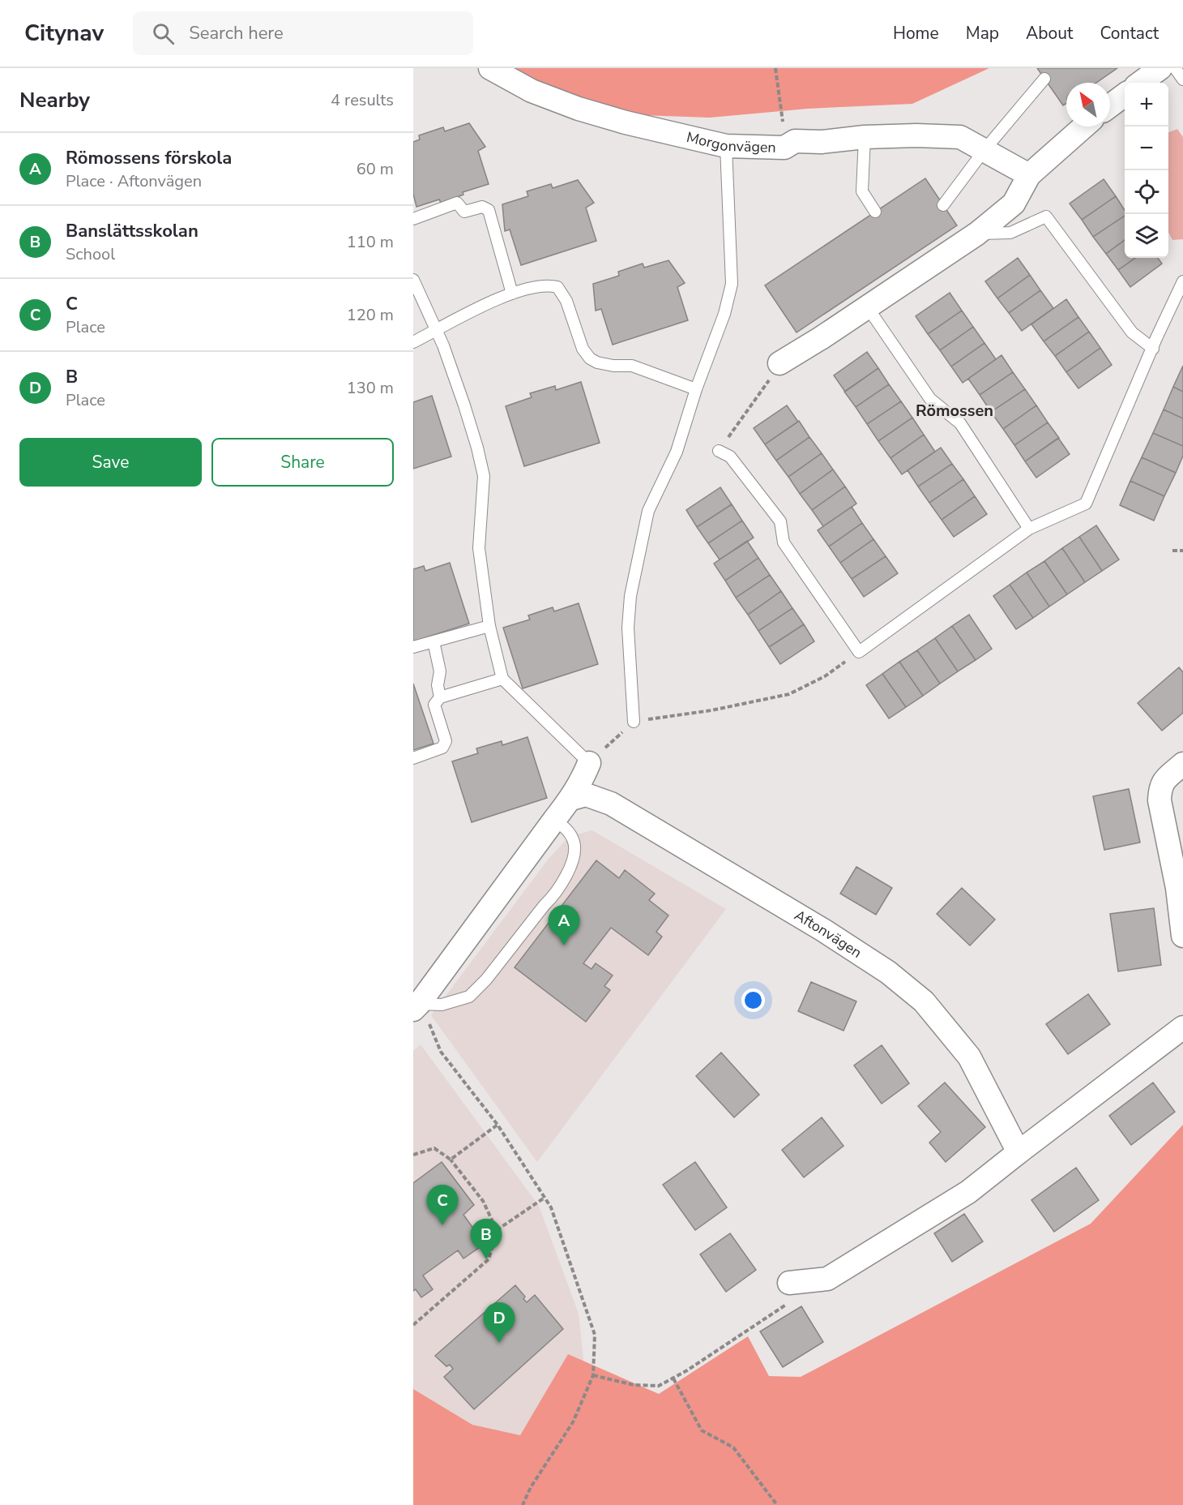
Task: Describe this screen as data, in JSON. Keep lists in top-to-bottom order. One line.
{"streets":{"street":["Morgonvägen","Aftonvägen"]},"districts":["Römossen"],"north":"top left","page":{"header":"Citynav","search":"Search here","nav":["Home","Map","About","Contact"],"heading":["Nearby","4 results"],"map_buttons":["+","−"],"list":[{"mark":"A","name":"Römossens förskola","note":"Place · Aftonvägen","value":"60 m"},{"mark":"B","name":"Banslättsskolan","note":"School","value":"110 m"},{"mark":"C","name":"C","note":"Place","value":"120 m"},{"mark":"D","name":"B","note":"Place","value":"130 m"}],"buttons":["Save","Share"],"pins":["A","C","B","D"]}}
